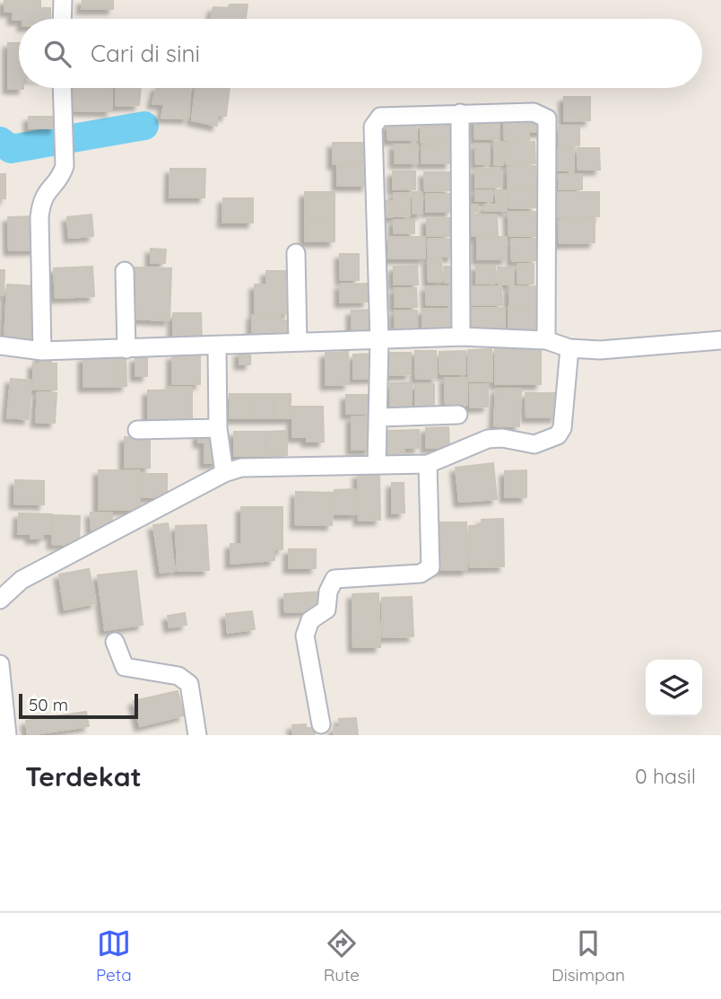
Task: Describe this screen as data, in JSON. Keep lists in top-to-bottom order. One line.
{"scale_bar":"50 m","page":{"search":"Cari di sini","scale":"50 m","heading":["Terdekat","0 hasil"],"nav":["Peta","Rute","Disimpan"]}}
